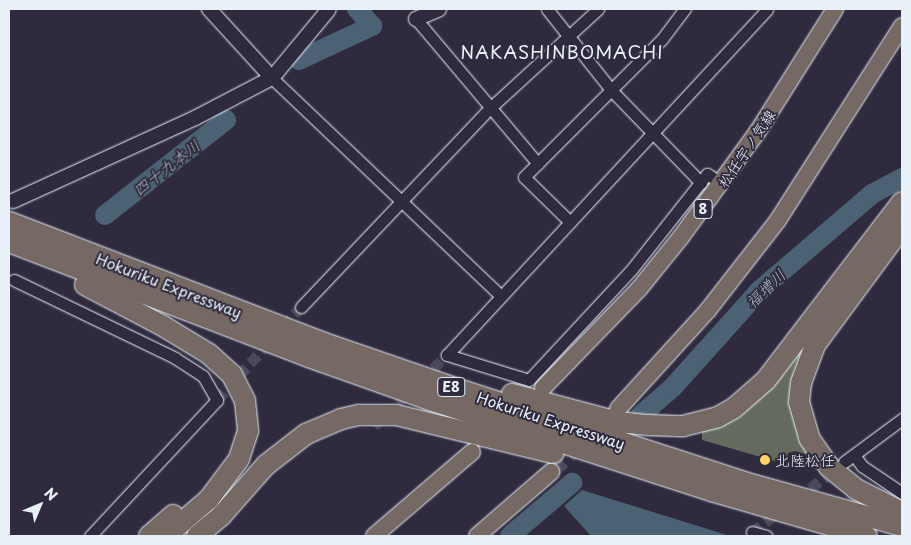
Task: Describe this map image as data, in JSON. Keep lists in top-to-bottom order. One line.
{"streets":{"highway":["Hokuriku Expressway","E8"],"main road":["松任宇ノ気線","8"]},"districts":["NAKASHINBOMACHI"],"water":["四十九本川","福増川"],"places":["北陸松任"],"north":"top right"}
